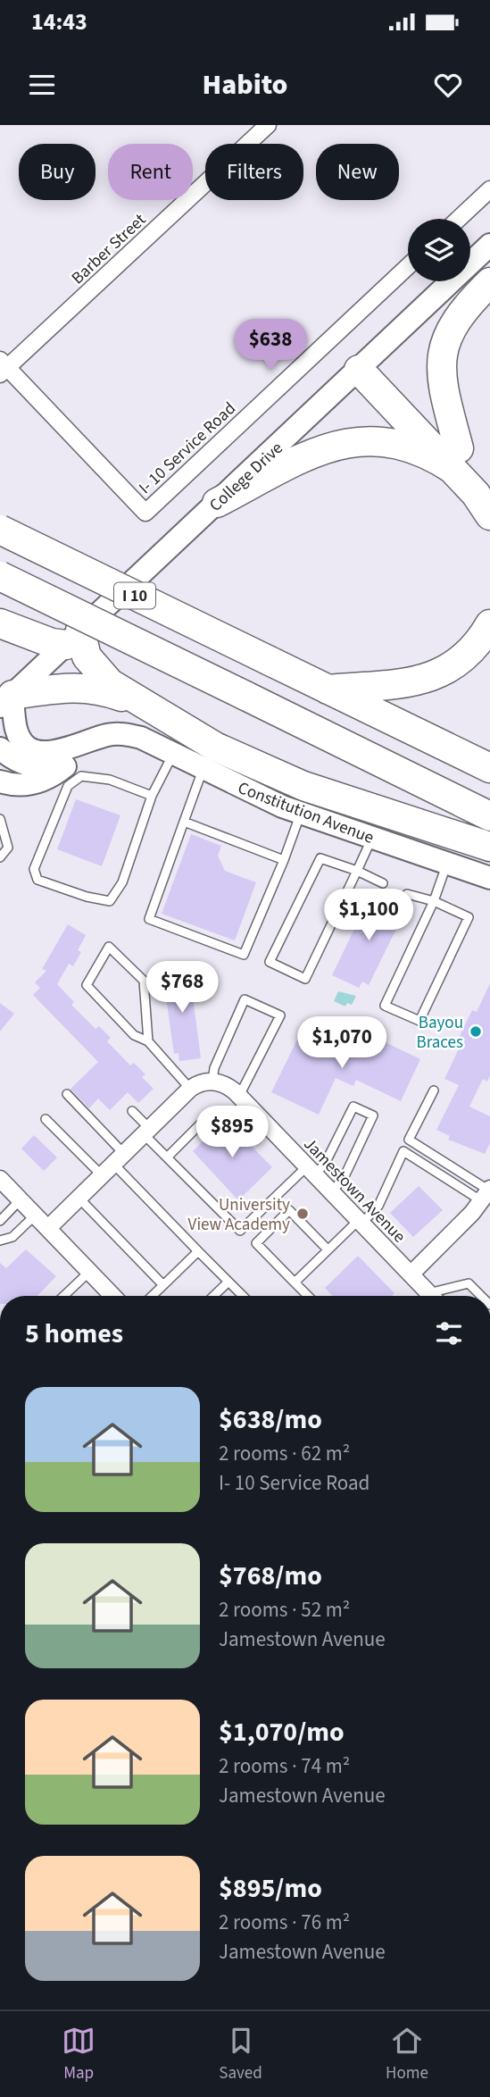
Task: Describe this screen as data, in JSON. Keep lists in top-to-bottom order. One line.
{"streets":{"highway":["I 10"],"street":["Barber Street","I- 10 Service Road","College Drive","Constitution Avenue","Jamestown Avenue"]},"crossings":[["Barber Street","I- 10 Service Road"],["College Drive","Constitution Avenue"]],"places":["Bayou Braces","University View Academy"],"page":{"status":"14:43","header":"Habito","chip":["Buy","Rent","Filters","New"],"price":["$638","$1,100","$768","$1,070","$895"],"heading":"5 homes","list":[{"name":"$638/mo","note":"2 rooms · 62 m² · I- 10 Service Road"},{"name":"$768/mo","note":"2 rooms · 52 m² · Jamestown Avenue"},{"name":"$1,070/mo","note":"2 rooms · 74 m² · Jamestown Avenue"},{"name":"$895/mo","note":"2 rooms · 76 m² · Jamestown Avenue"}],"tabs":["Map","Saved","Home"]}}
